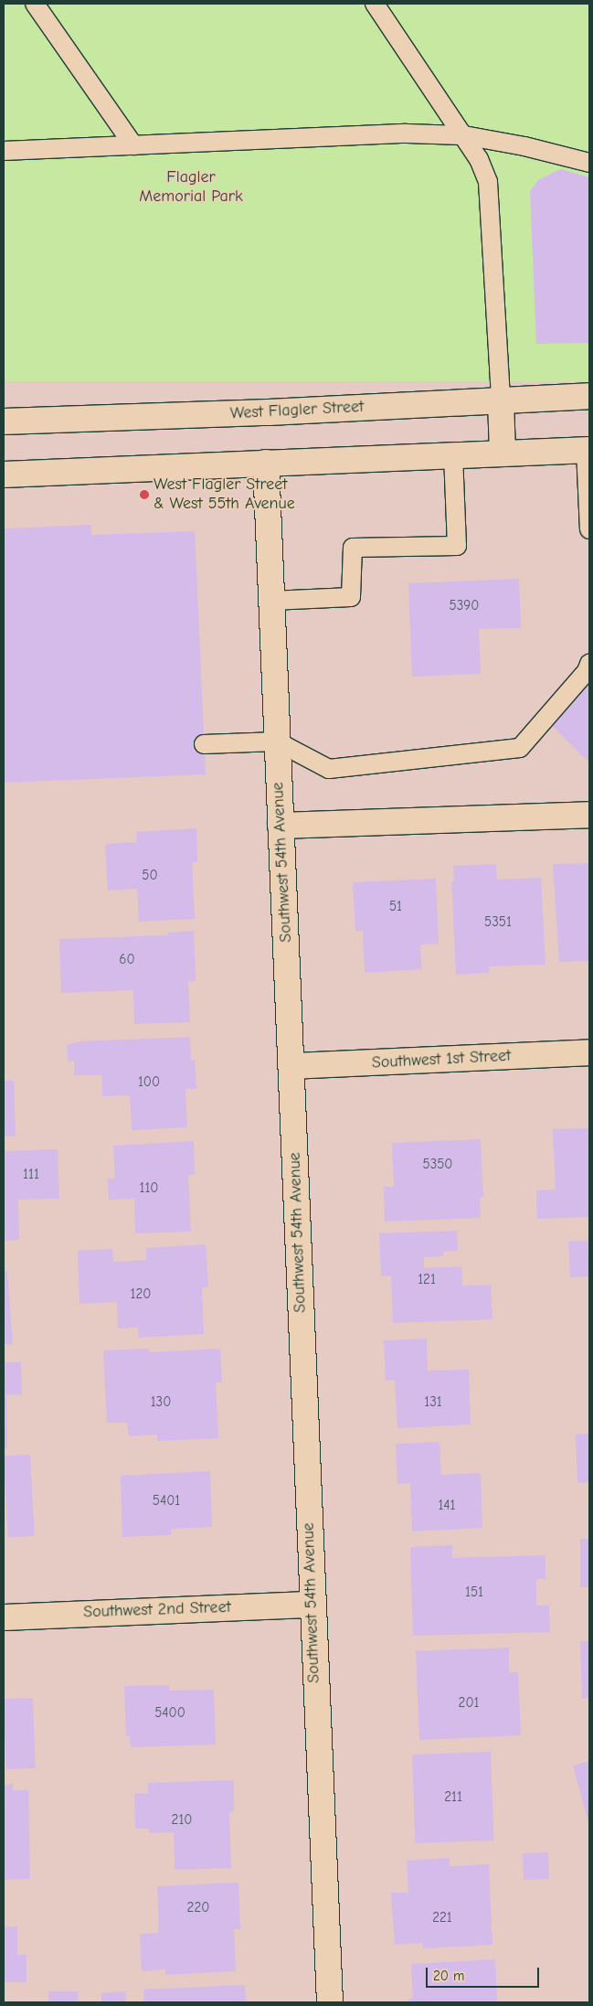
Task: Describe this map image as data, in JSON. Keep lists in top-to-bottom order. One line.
{"streets":{"street":["West Flagler Street","Southwest 54th Avenue","Southwest 1st Street","Southwest 2nd Street"]},"crossings":[["Southwest 54th Avenue","Southwest 1st Street"],["Southwest 54th Avenue","Southwest 2nd Street"]],"parks":["Flagler Memorial Park"],"places":["West Flagler Street & West 55th Avenue"],"house_numbers":["5390","50","51","5351","60","100","5350","111","110","121","120","130","131","5401","141","151","201","5400","211","210","220","221"],"scale_bar":"20 m"}
